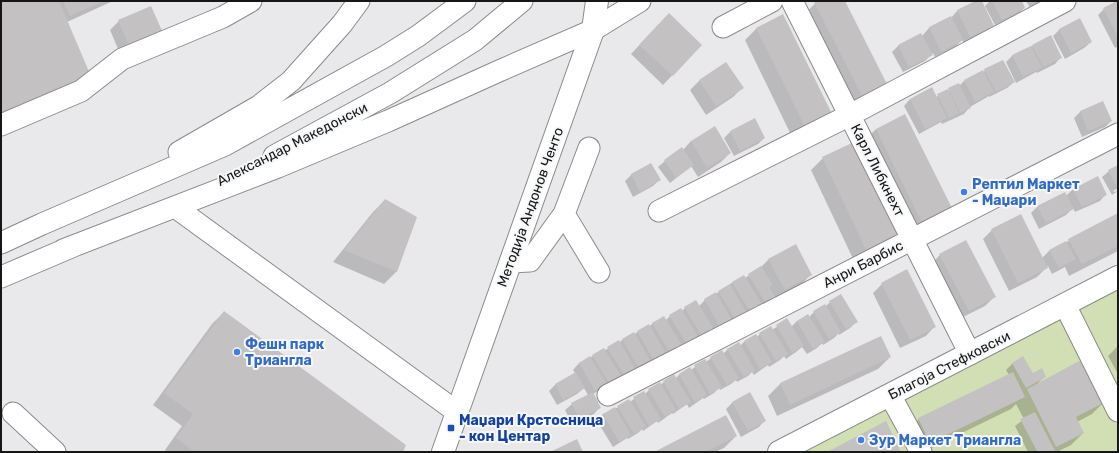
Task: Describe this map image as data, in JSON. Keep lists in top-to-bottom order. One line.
{"streets":{"main road":["Методија Андонов Ченто","Благоја Стефковски"],"street":["Александар Македонски","Карл Либкнехт","Анри Барбис"]},"crossings":[["Карл Либкнехт","Анри Барбис"],["Карл Либкнехт","Благоја Стефковски"]],"places":{"other":["Рептил Маркет - Маџари","Фешн парк Триангла","Зур Маркет Триангла"],"transit":["Маџари Крстосница - кон Центар"]}}
